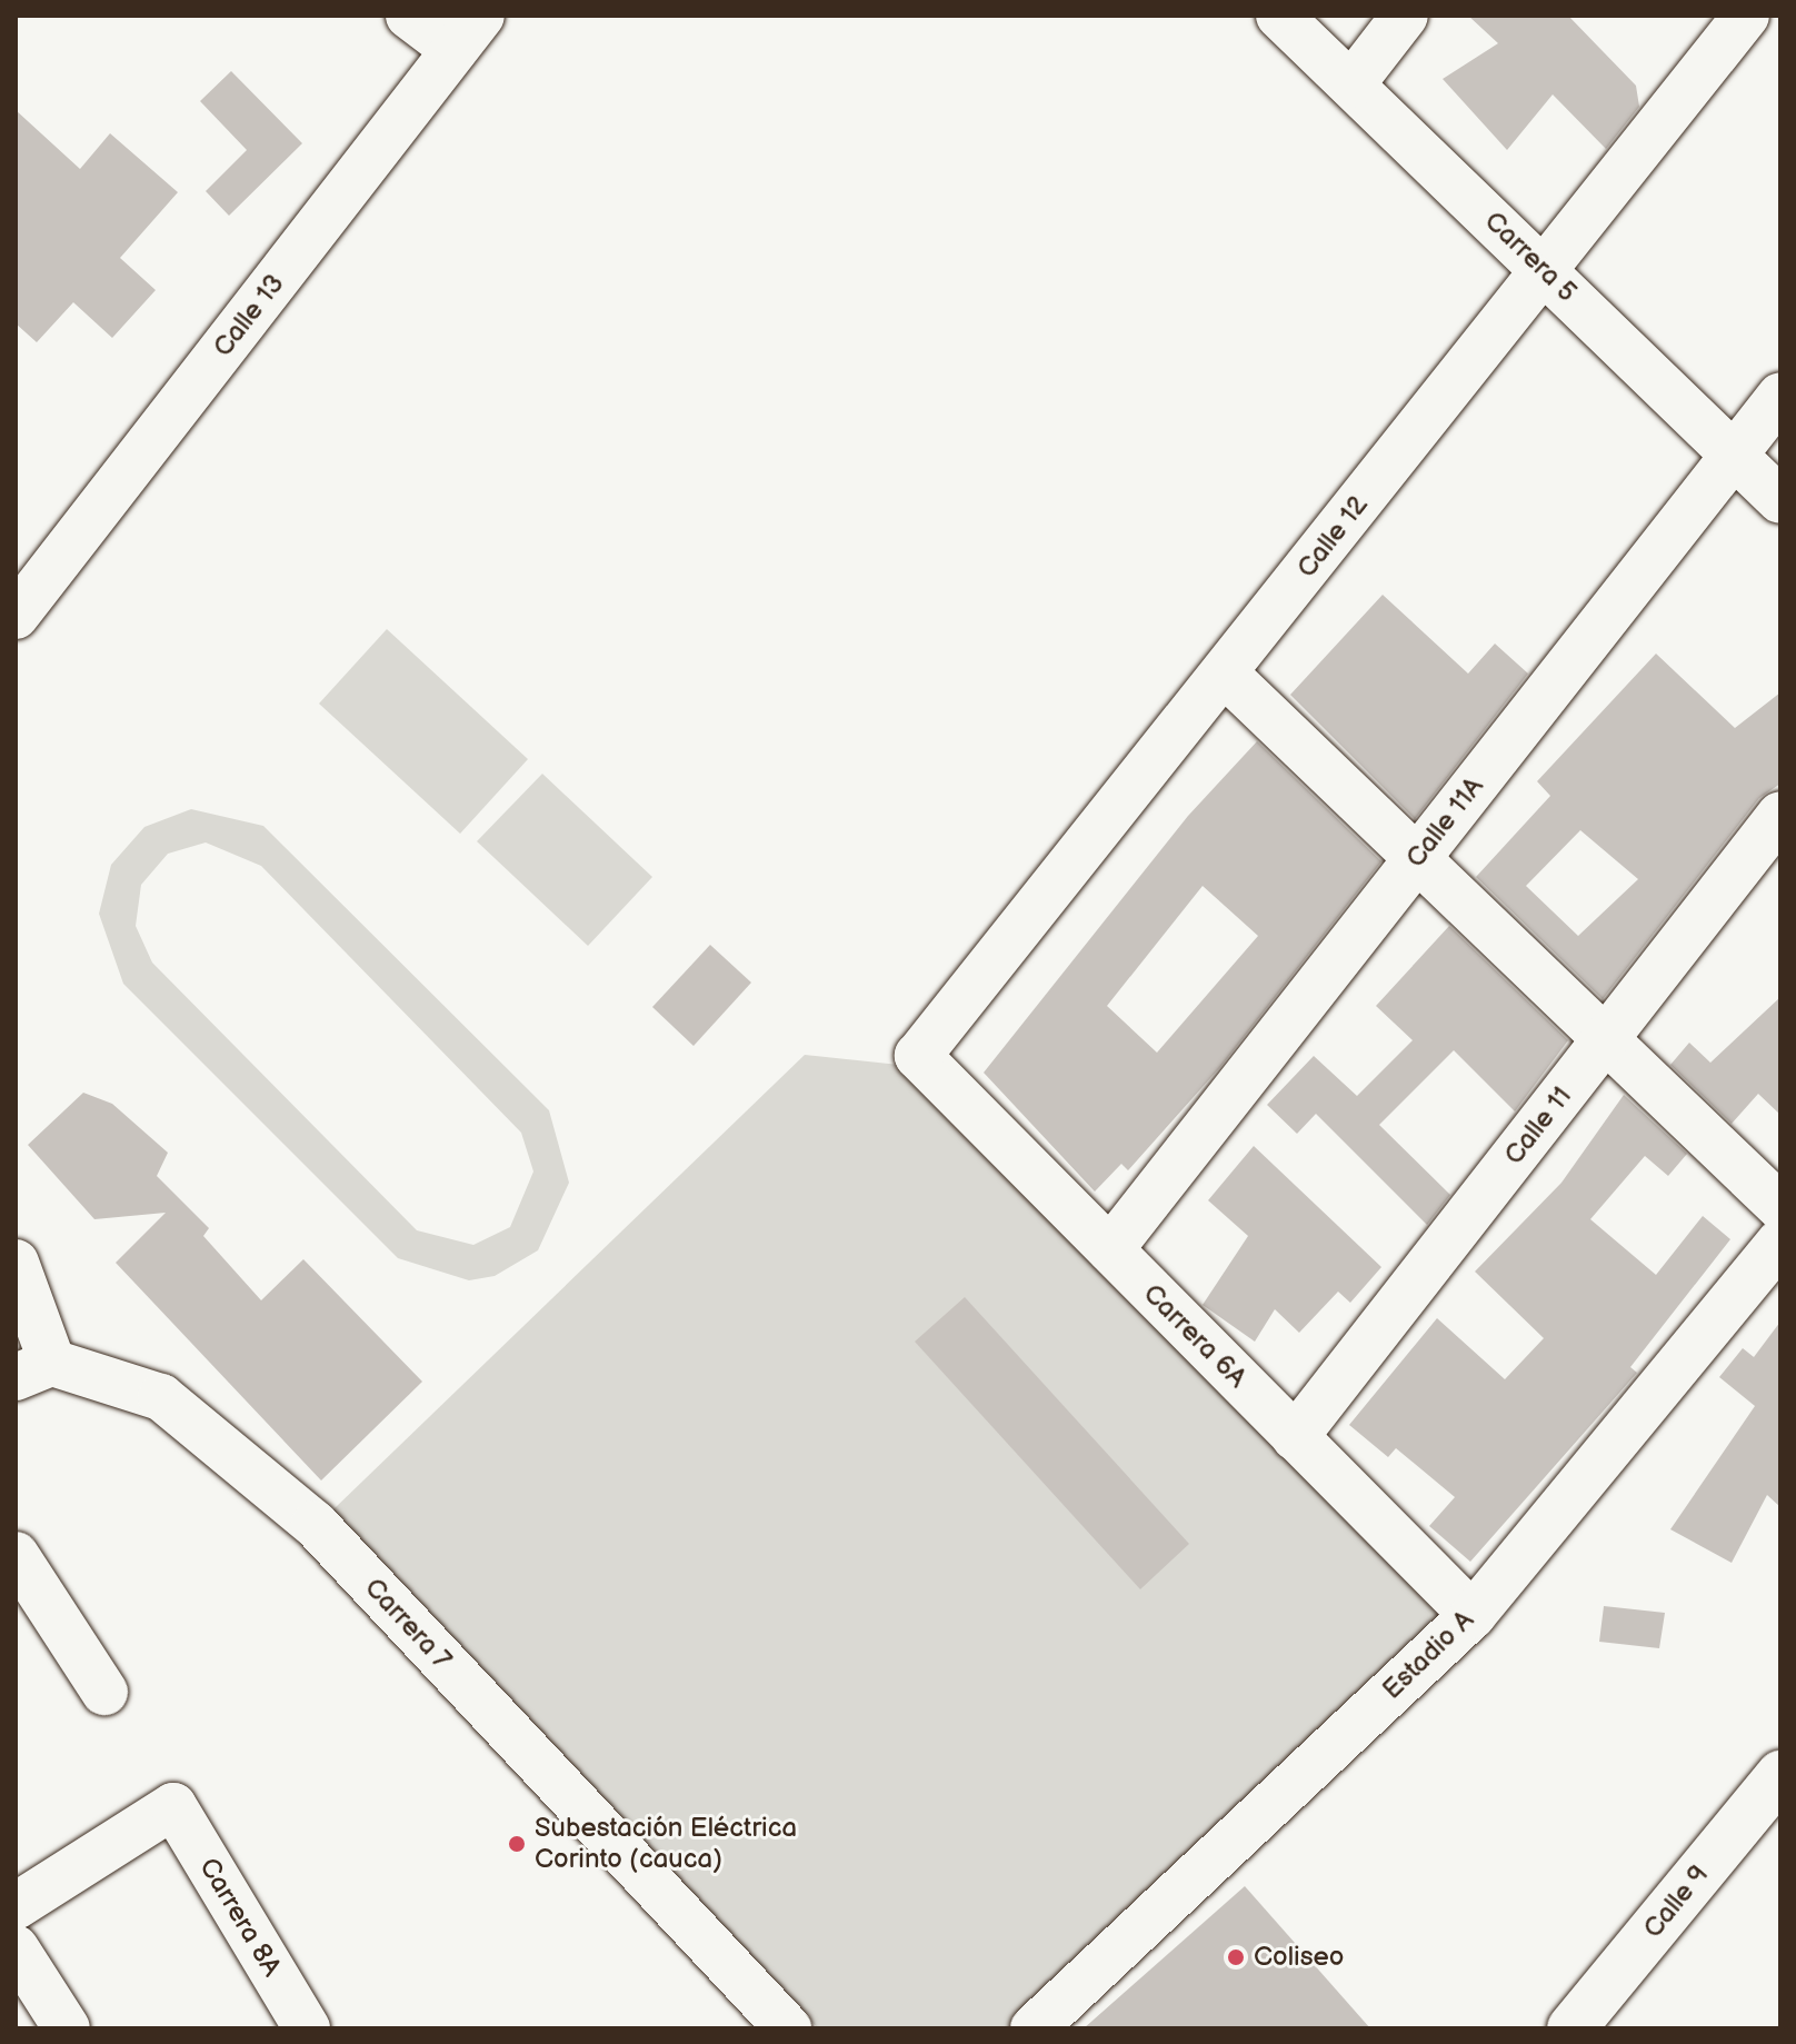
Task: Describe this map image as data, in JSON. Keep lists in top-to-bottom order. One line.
{"streets":{"street":["Carrera 5","Calle 13","Calle 12","Calle 11A","Calle 11","Carrera 6A","Carrera 7","Estadio A","Calle 9","Carrera 8A"]},"crossings":[["Carrera 5","Calle 12"],["Carrera 5","Calle 11A"],["Calle 12","Carrera 6A"],["Calle 11A","Carrera 6A"],["Calle 11","Carrera 6A"],["Carrera 6A","Estadio A"]],"places":["Subestación Eléctrica Corinto (cauca)","Coliseo"]}
